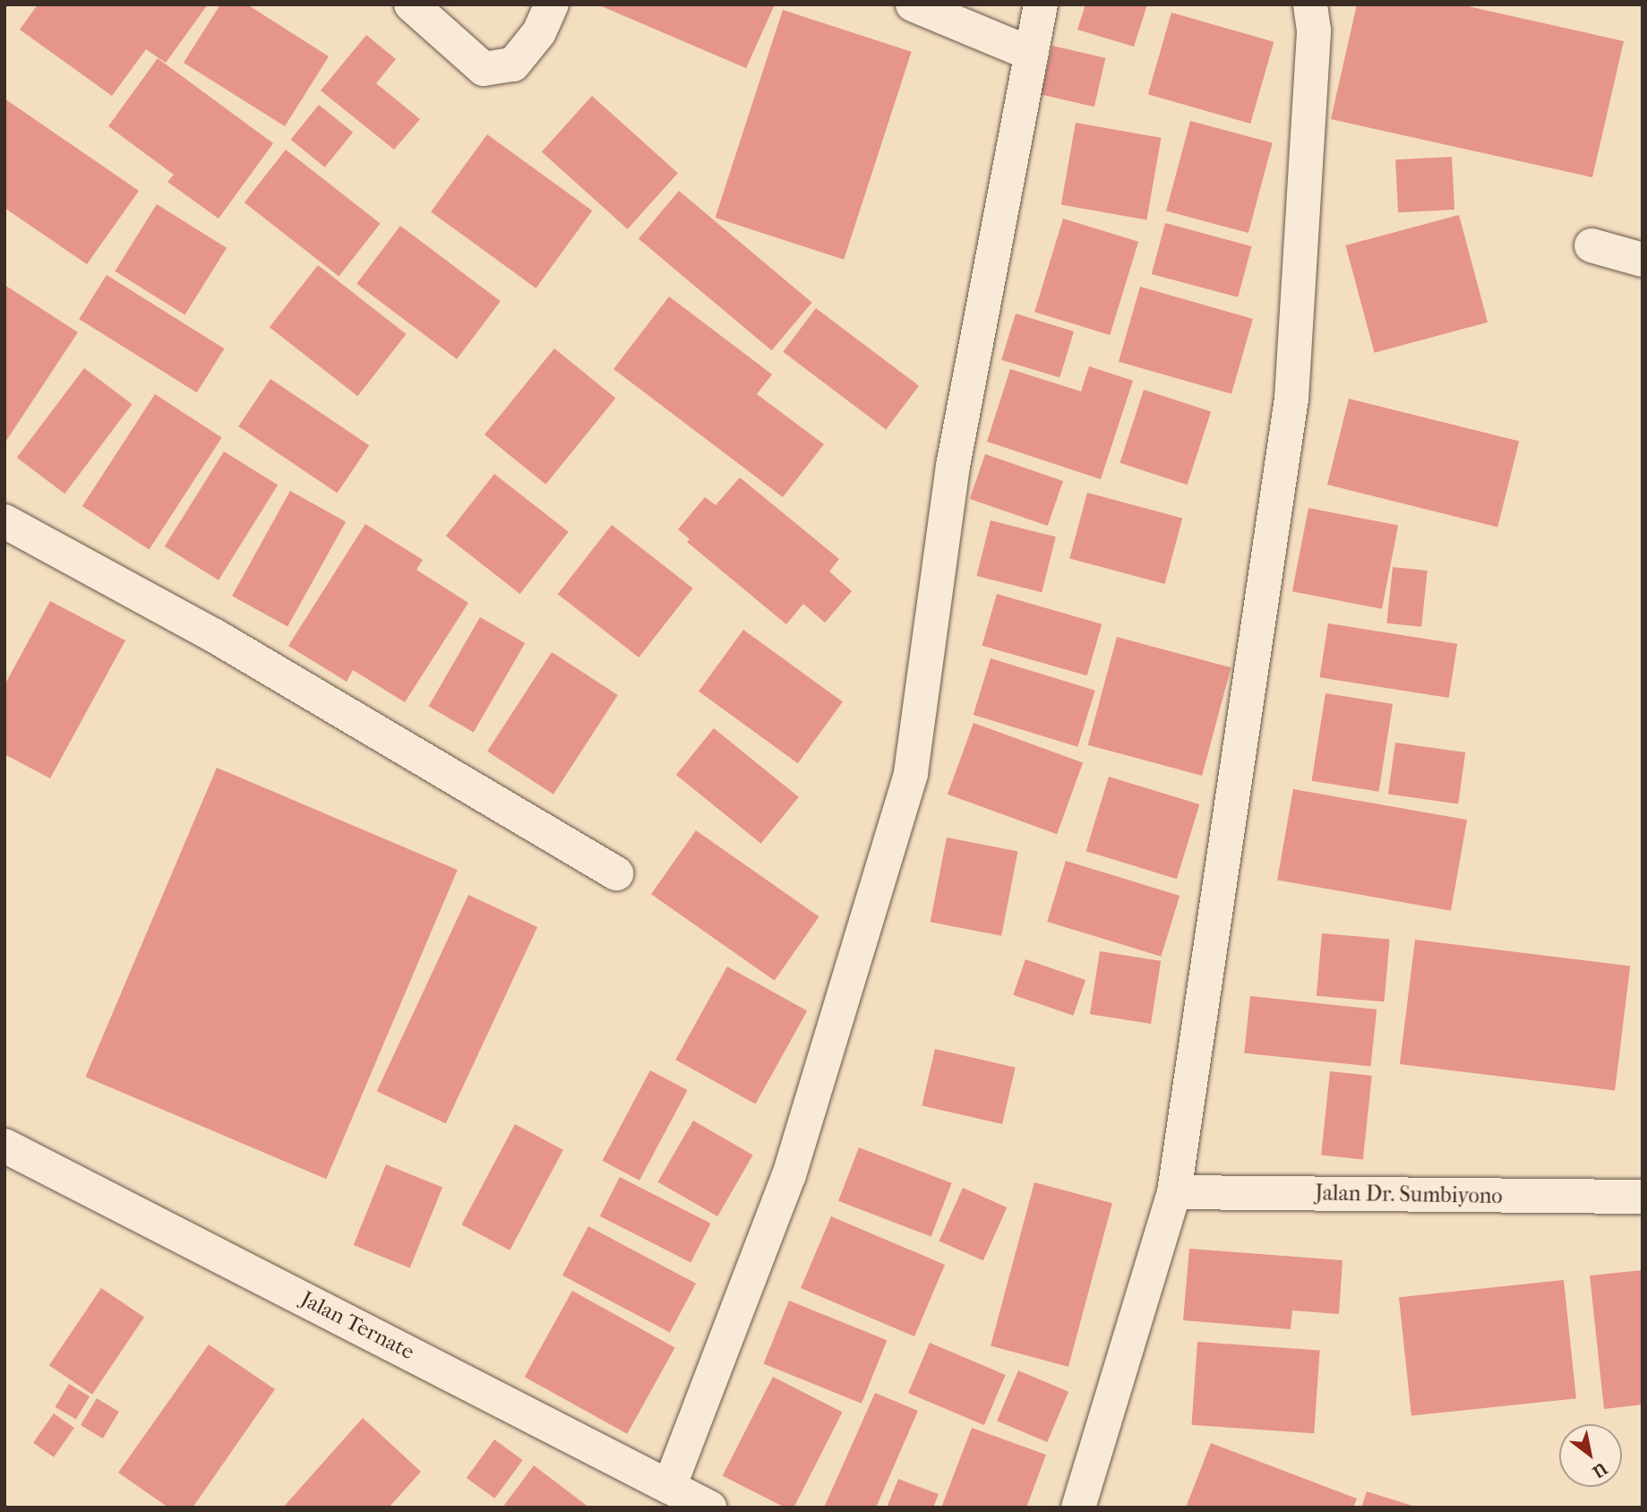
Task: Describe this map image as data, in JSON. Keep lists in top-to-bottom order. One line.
{"streets":{"street":["Jalan Dr. Sumbiyono","Jalan Ternate"]},"north":"bottom right"}
